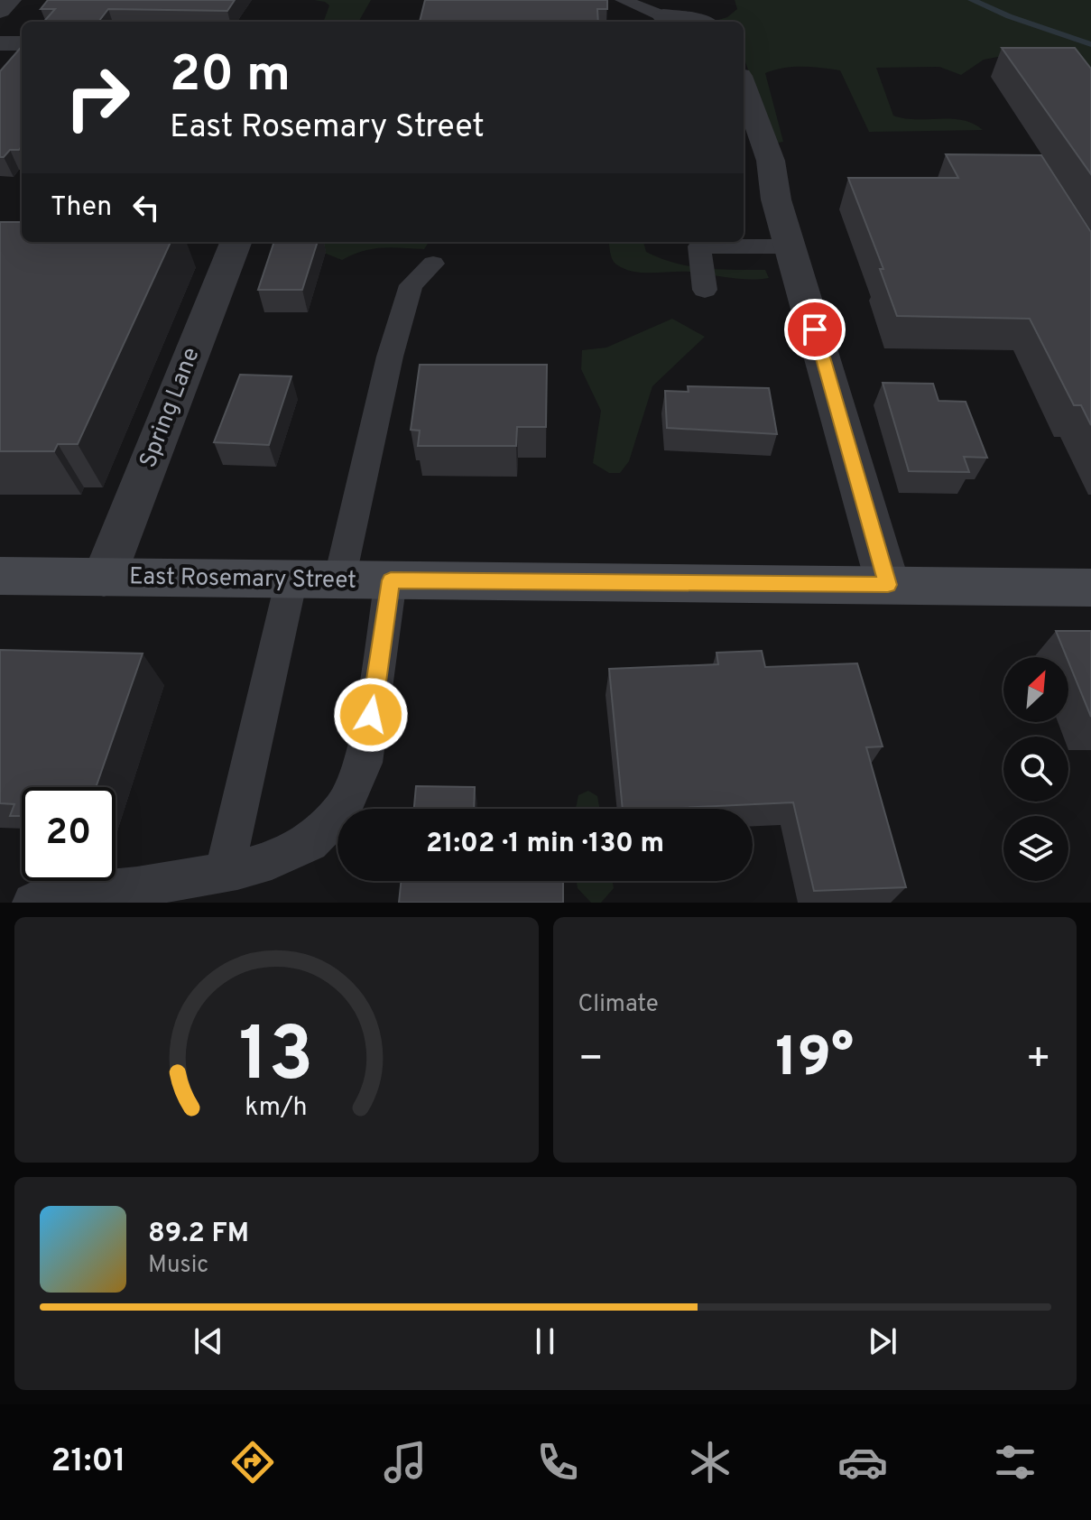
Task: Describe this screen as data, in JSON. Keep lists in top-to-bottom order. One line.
{"streets":{"street":["Spring Lane","East Rosemary Street"]},"crossings":[["Spring Lane","East Rosemary Street"]],"north":"top right","page":{"turn":["20 m","East Rosemary Street"],"then":"Then","limit":"20","trip":"21:02 · 1 min · 130 m","tile":"Climate","heat":["−","19°","+"],"song":["89.2 FM","Music"],"tabs":"21:01","gauge":["13","km/h"]}}
